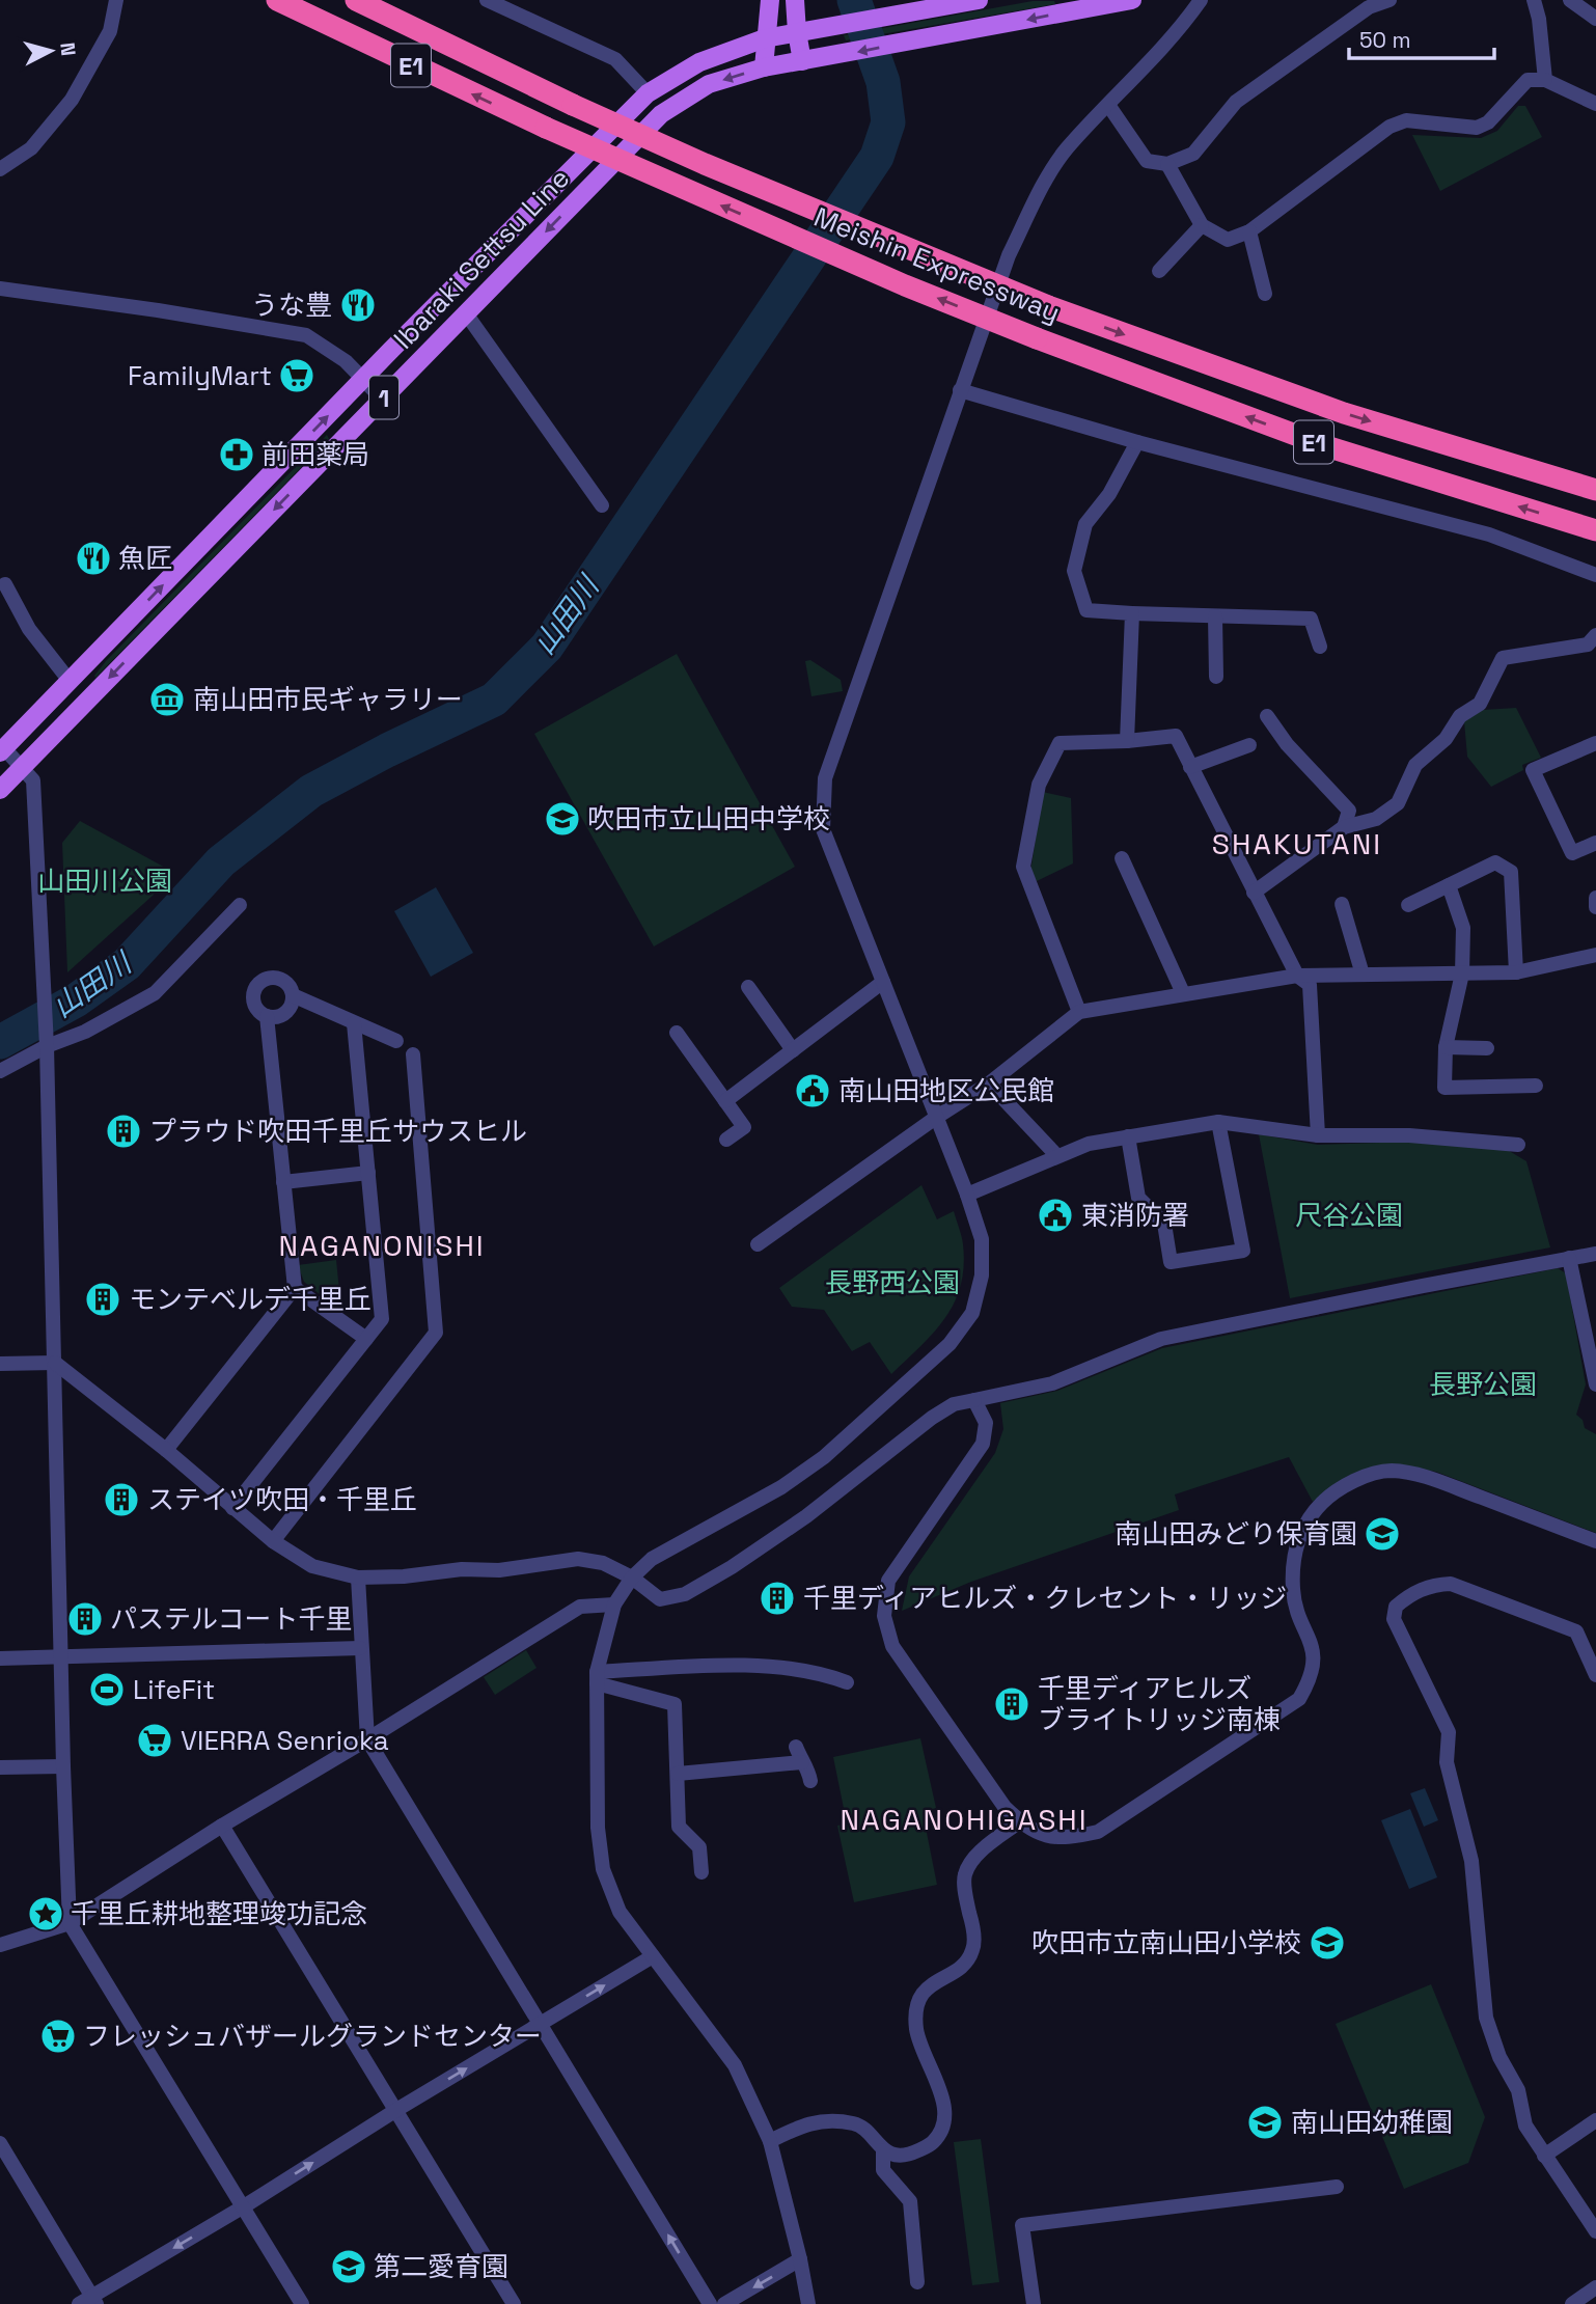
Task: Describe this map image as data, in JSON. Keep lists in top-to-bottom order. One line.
{"streets":{"highway":["E1","Meishin Expressway"],"main road":["Ibaraki Settsu Line","1"]},"districts":["SHAKUTANI","NAGANONISHI","NAGANOHIGASHI"],"water":["山田川"],"parks":["山田川公園","尺谷公園","長野西公園","長野公園"],"places":{"restaurant":["うな豊","魚匠"],"supermarket":["FamilyMart","VIERRA Senrioka","フレッシュバザールグランドセンター"],"pharmacy":["前田薬局"],"museum":["南山田市民ギャラリー"],"school or university":["吹田市立山田中学校","南山田みどり保育園","吹田市立南山田小学校","南山田幼稚園","第二愛育園"],"public building":["南山田地区公民館","東消防署"],"building":["プラウド吹田千里丘サウスヒル","モンテベルデ千里丘","ステイツ吹田・千里丘","千里ディアヒルズ・クレセント・リッジ","パステルコート千里","千里ディアヒルズ ブライトリッジ南棟"],"sports":["LifeFit"],"place":["千里丘耕地整理竣功記念"]},"scale_bar":"50 m","north":"right"}
